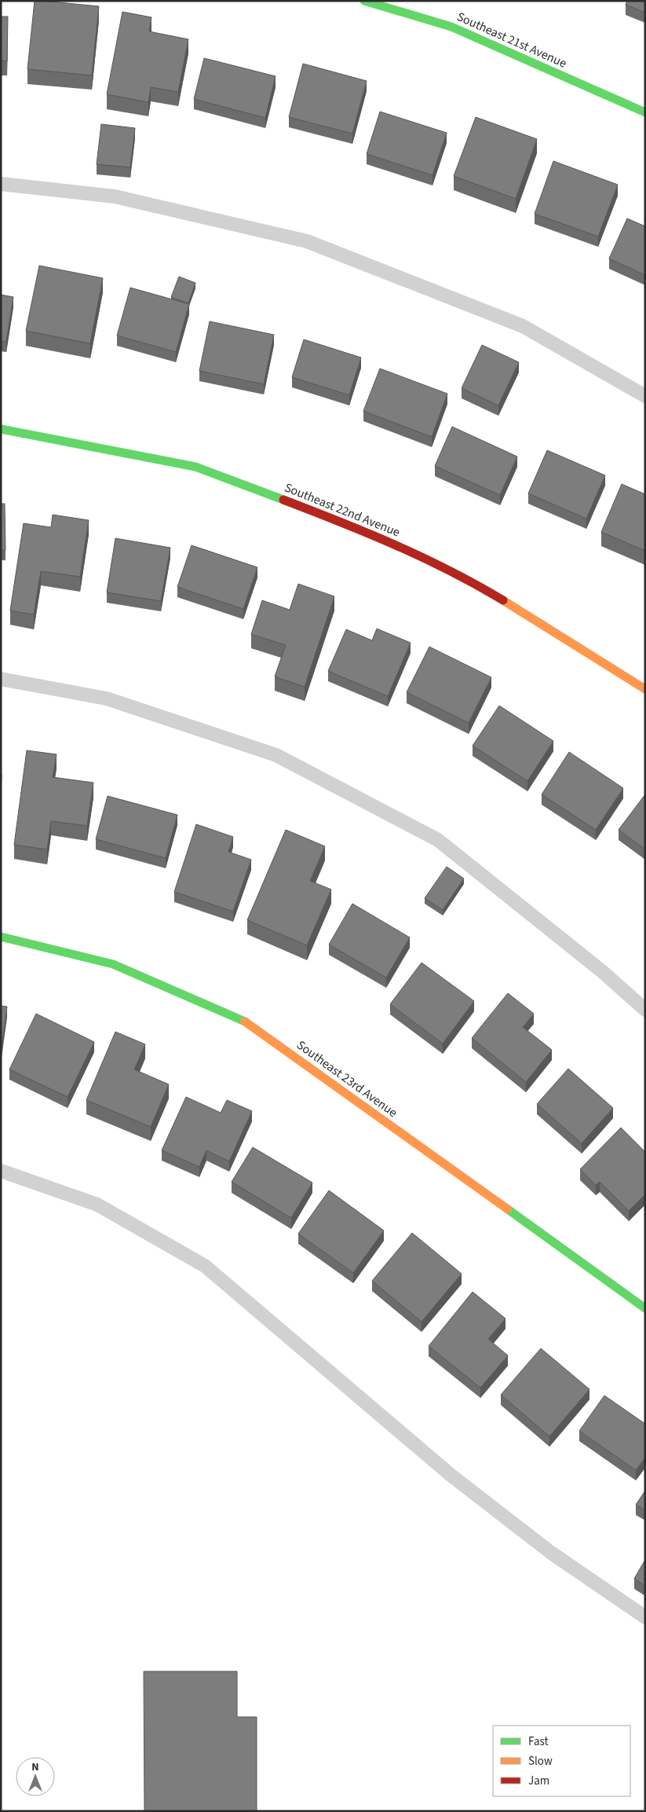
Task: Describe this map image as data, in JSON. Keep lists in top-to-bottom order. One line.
{"streets":{"street":["Southeast 21st Avenue","Southeast 22nd Avenue","Southeast 23rd Avenue"]},"legend":["Fast","Slow","Jam"],"north":"top"}
